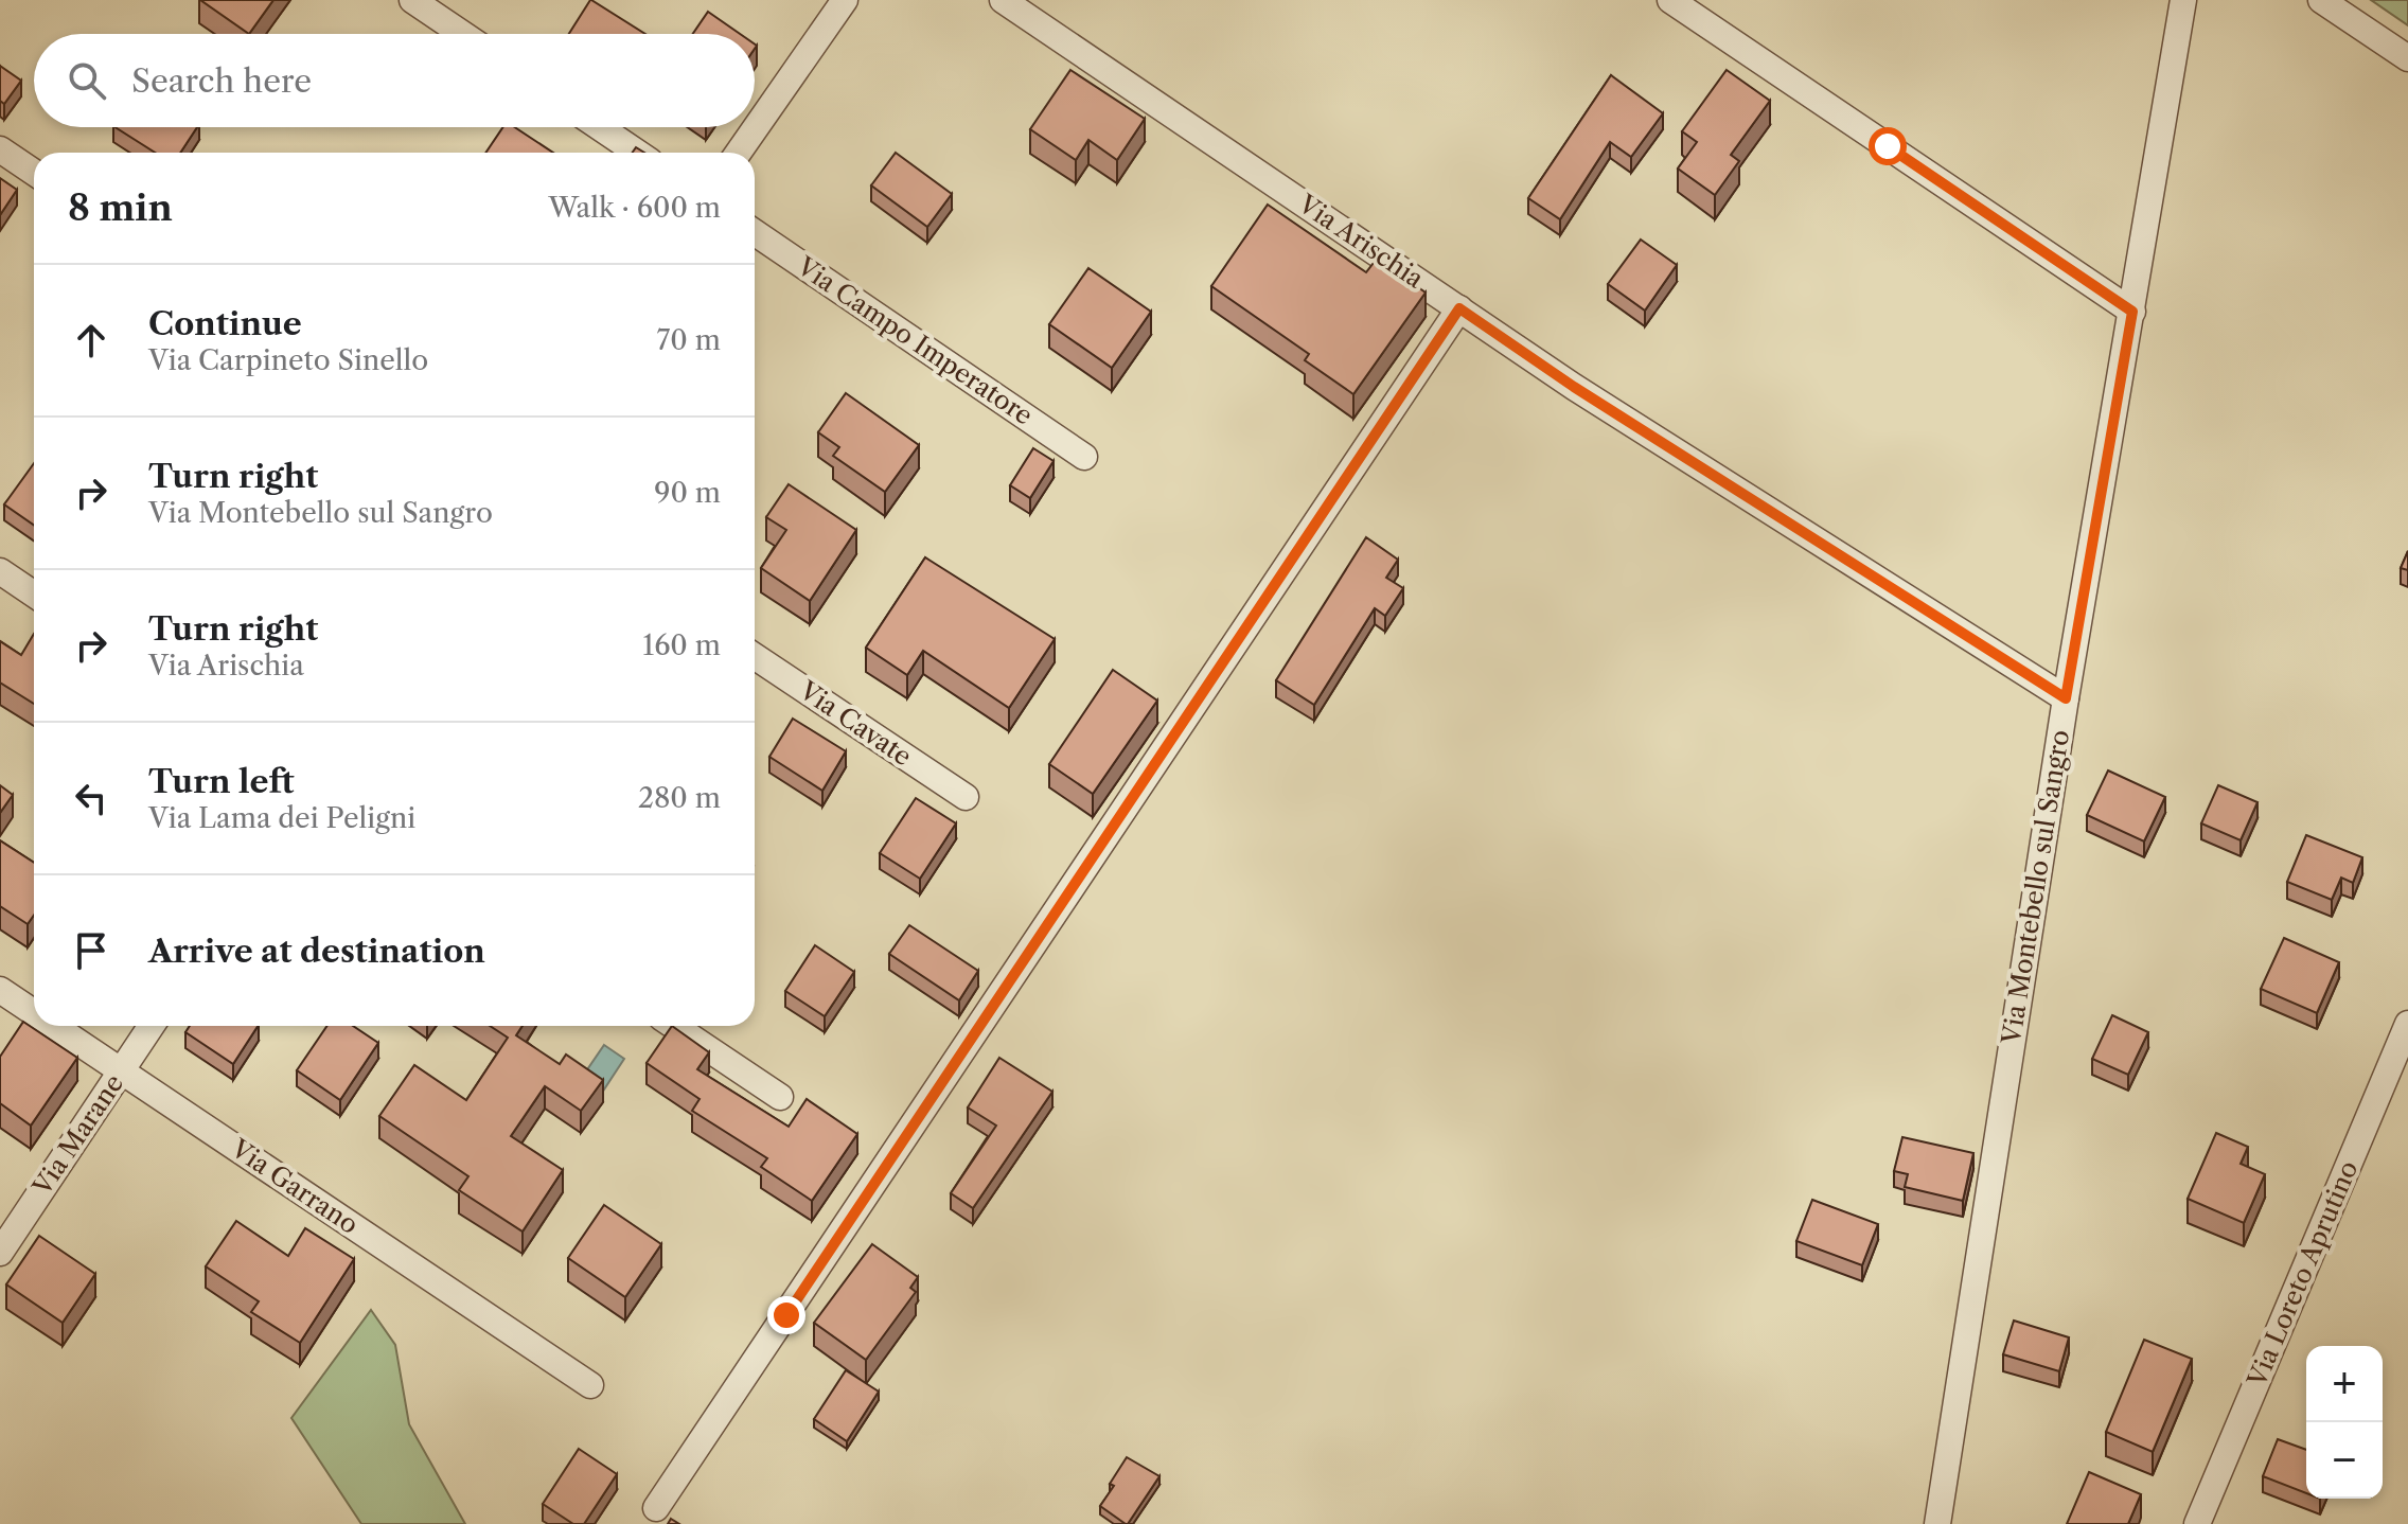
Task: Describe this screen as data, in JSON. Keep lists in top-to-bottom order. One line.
{"streets":{"street":["Via Arischia","Via Campo Imperatore","Via Cavate","Via Montebello sul Sangro","Via Marane","Via Garrano","Via Loreto Aprutino"]},"crossings":[["Via Arischia","Via Montebello sul Sangro"],["Via Marane","Via Garrano"]],"page":{"search":"Search here","heading":["8 min","Walk · 600 m"],"list":[["Continue","Via Carpineto Sinello","70 m"],["Turn right","Via Montebello sul Sangro","90 m"],["Turn right","Via Arischia","160 m"],["Turn left","Via Lama dei Peligni","280 m"],"Arrive at destination"],"map_buttons":["+","−"]}}
